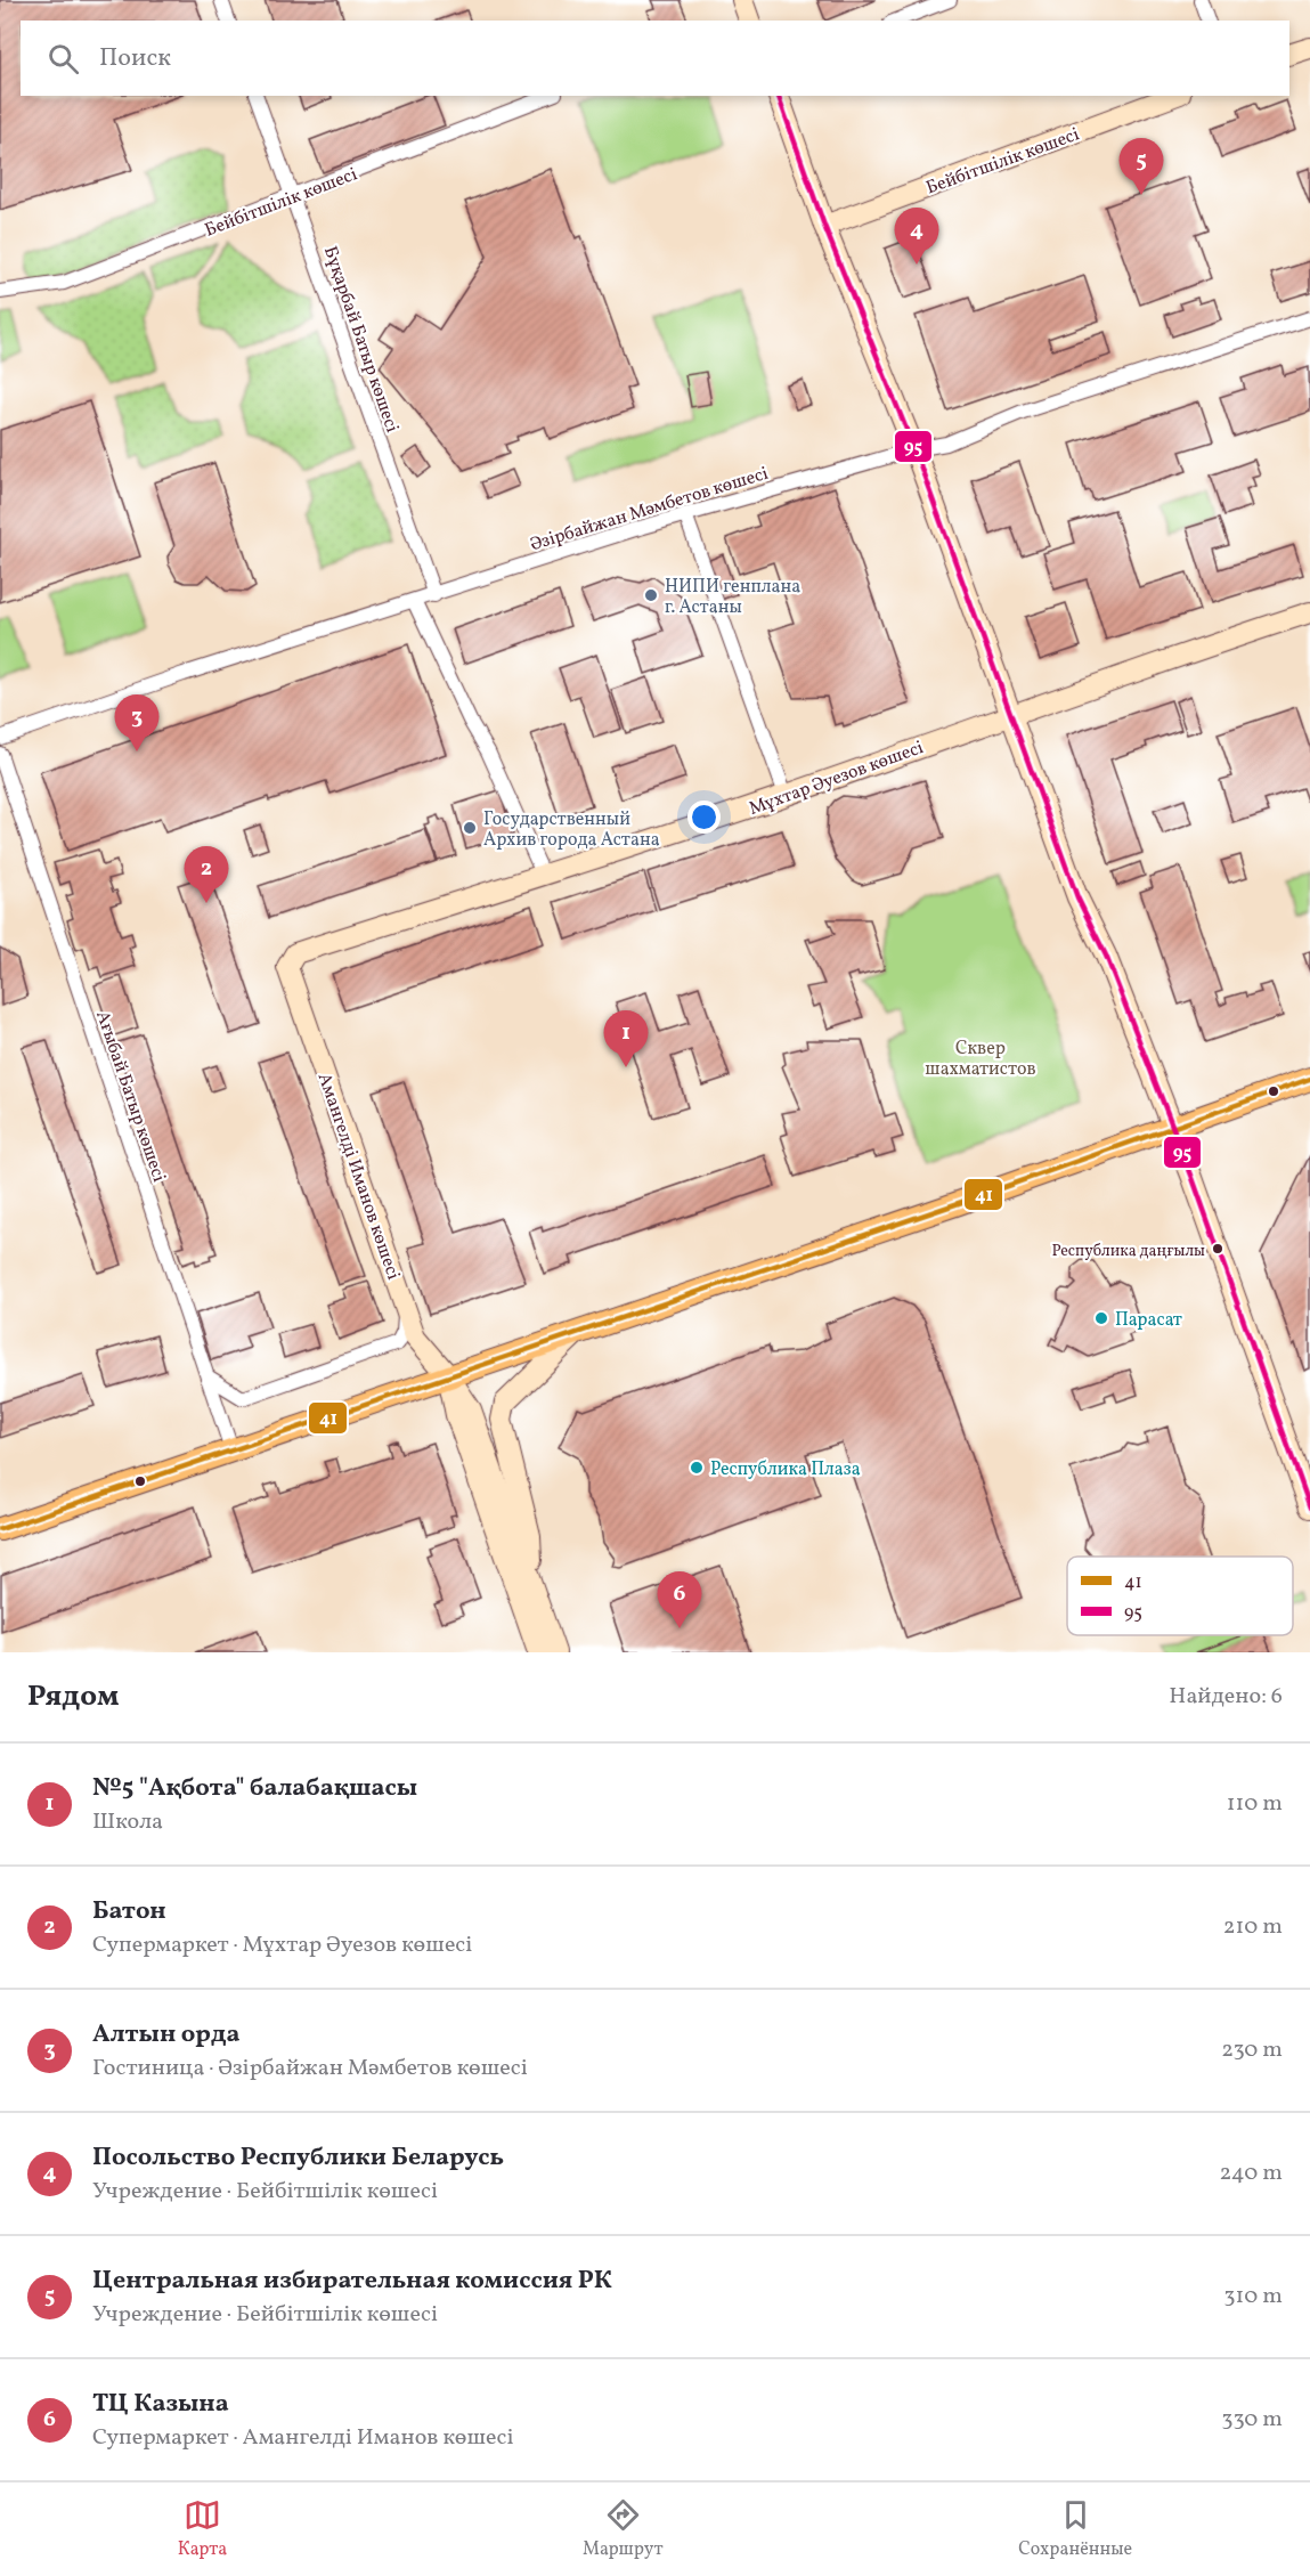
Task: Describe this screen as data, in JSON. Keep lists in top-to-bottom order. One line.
{"streets":{"main road":["Бейбітшілік көшесі","Мұхтар Әуезов көшесі","Амангелді Иманов көшесі"],"street":["Бұқарбай Батыр көшесі","Әзірбайжан Мәмбетов көшесі","Ағыбай Батыр көшесі"]},"crossings":[["Бейбітшілік көшесі","Бұқарбай Батыр көшесі"],["Бұқарбай Батыр көшесі","Әзірбайжан Мәмбетов көшесі"],["Мұхтар Әуезов көшесі","Амангелді Иманов көшесі"]],"parks":["Сквер шахматистов"],"places":["НИПИ генплана г. Астаны","Государственный Архив города Астана","Республика даңғылы","Парасат","Республика Плаза"],"lines":["transit line 95","transit line 41"],"legend":["41","95"],"page":{"search":"Поиск","pins":["5","4","3","2","1","6"],"heading":["Рядом","Найдено: 6"],"list":[{"mark":"1","name":"№5 \"Ақбота\" балабақшасы","note":"Школа","value":"110 m"},{"mark":"2","name":"Батон","note":"Супермаркет · Мұхтар Әуезов көшесі","value":"210 m"},{"mark":"3","name":"Алтын орда","note":"Гостиница · Әзірбайжан Мәмбетов көшесі","value":"230 m"},{"mark":"4","name":"Посольство Республики Беларусь","note":"Учреждение · Бейбітшілік көшесі","value":"240 m"},{"mark":"5","name":"Центральная избирательная комиссия РК","note":"Учреждение · Бейбітшілік көшесі","value":"310 m"},{"mark":"6","name":"ТЦ Казына","note":"Супермаркет · Амангелді Иманов көшесі","value":"330 m"}],"nav":["Карта","Маршрут","Сохранённые"]}}
